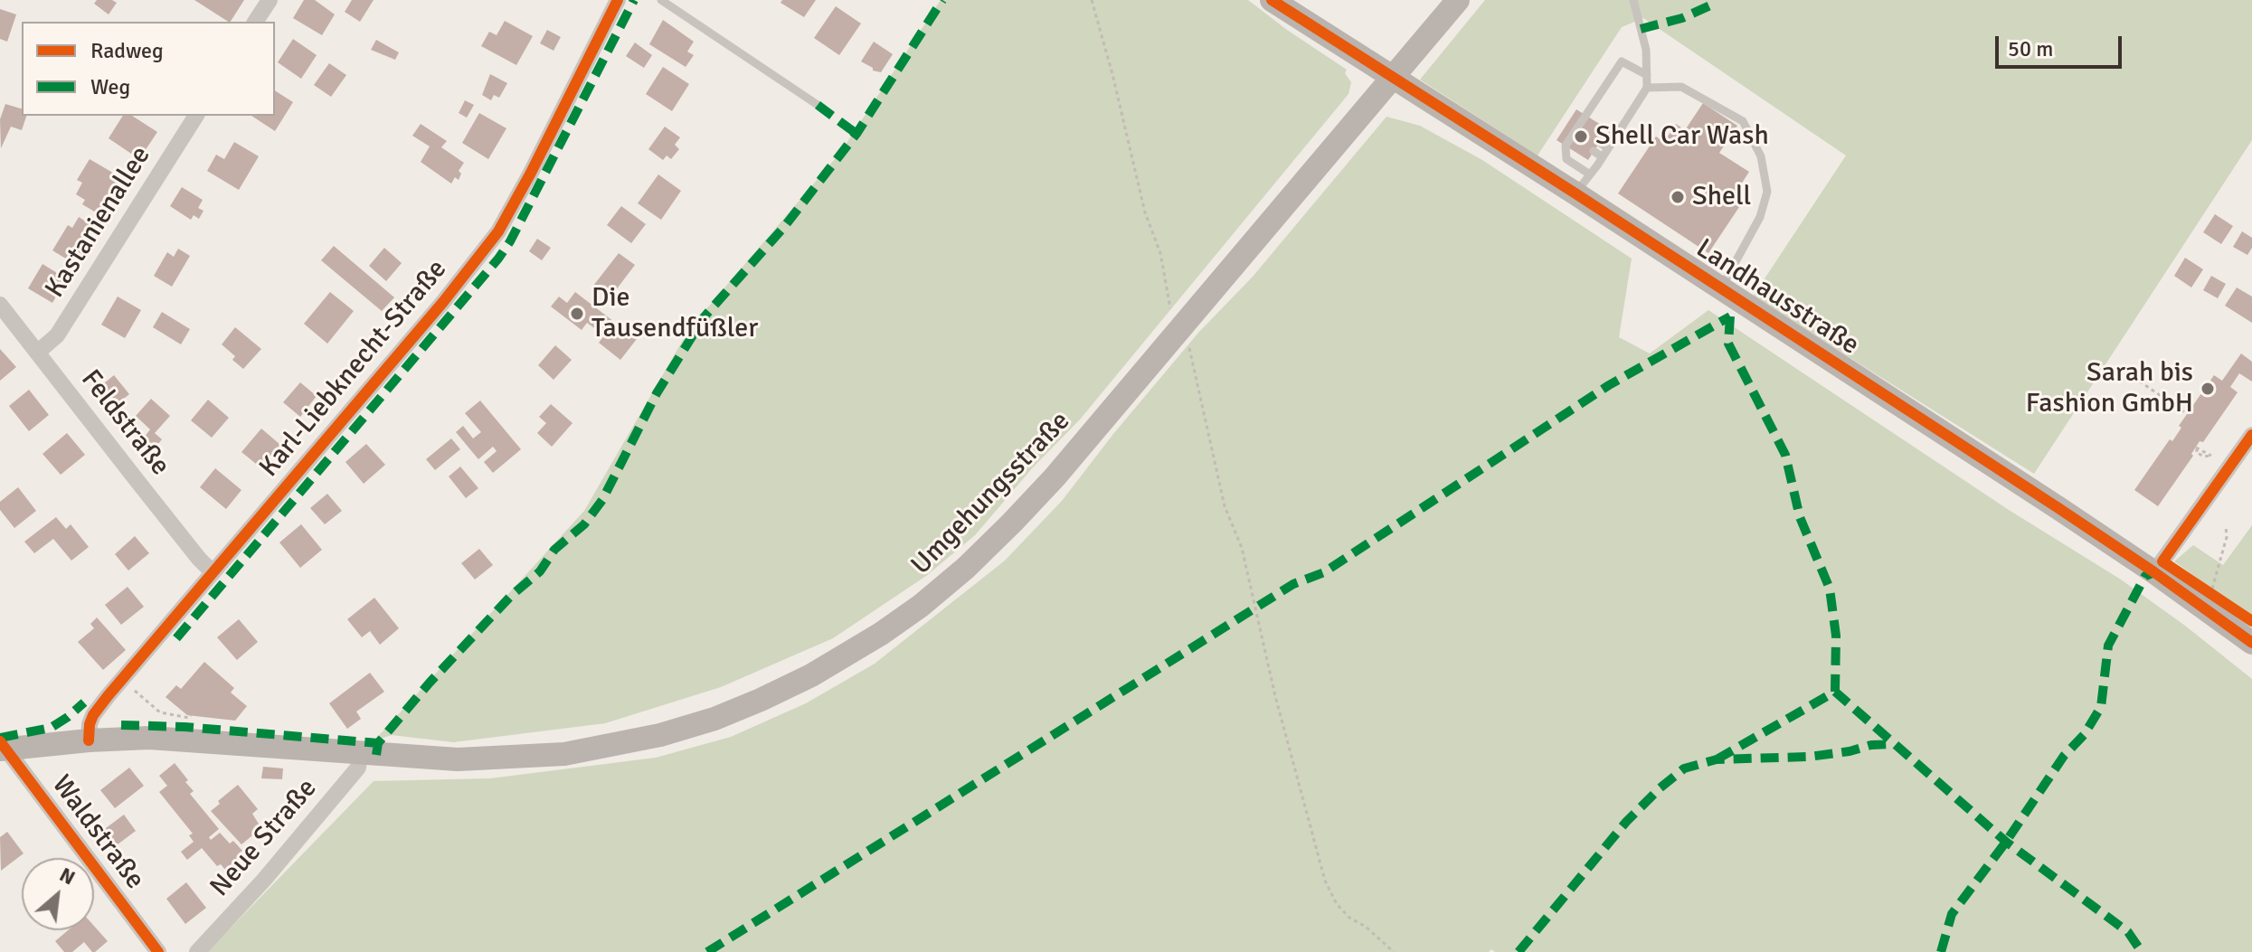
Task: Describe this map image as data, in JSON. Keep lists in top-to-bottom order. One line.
{"streets":{"main road":["Landhausstraße","Umgehungsstraße"],"street":["Kastanienallee","Karl-Liebknecht-Straße","Feldstraße","Waldstraße","Neue Straße"]},"crossings":[["Kastanienallee","Feldstraße"],["Landhausstraße","Umgehungsstraße"],["Karl-Liebknecht-Straße","Feldstraße"],["Umgehungsstraße","Neue Straße"]],"places":["Shell Car Wash","Shell","Die Tausendfüßler","Sarah bis Fashion GmbH"],"legend":["Radweg","Weg"],"scale_bar":"50 m","north":"top right"}
